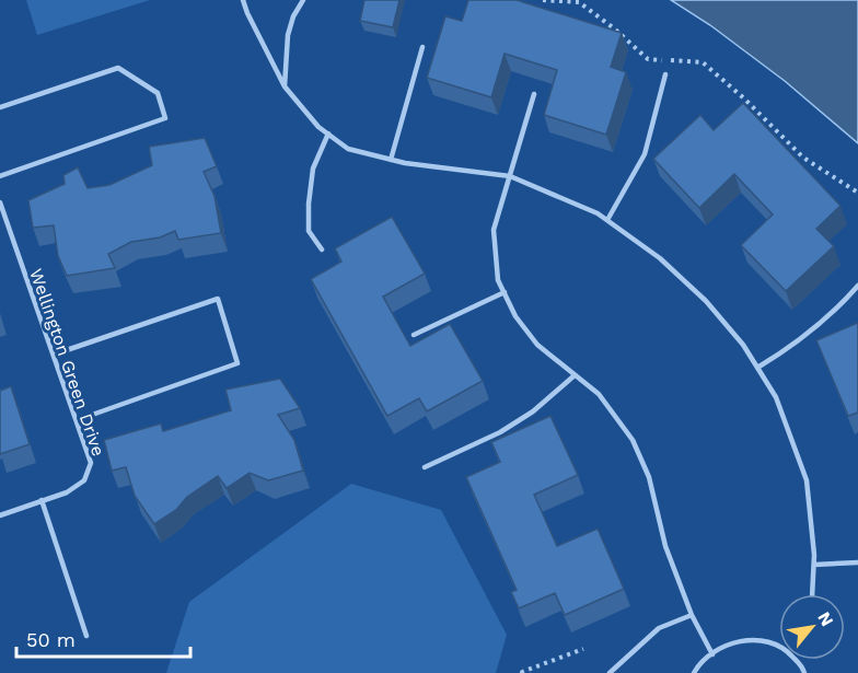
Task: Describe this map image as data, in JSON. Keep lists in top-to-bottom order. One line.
{"streets":{"lane":["Wellington Green Drive"]},"scale_bar":"50 m","north":"top right"}
